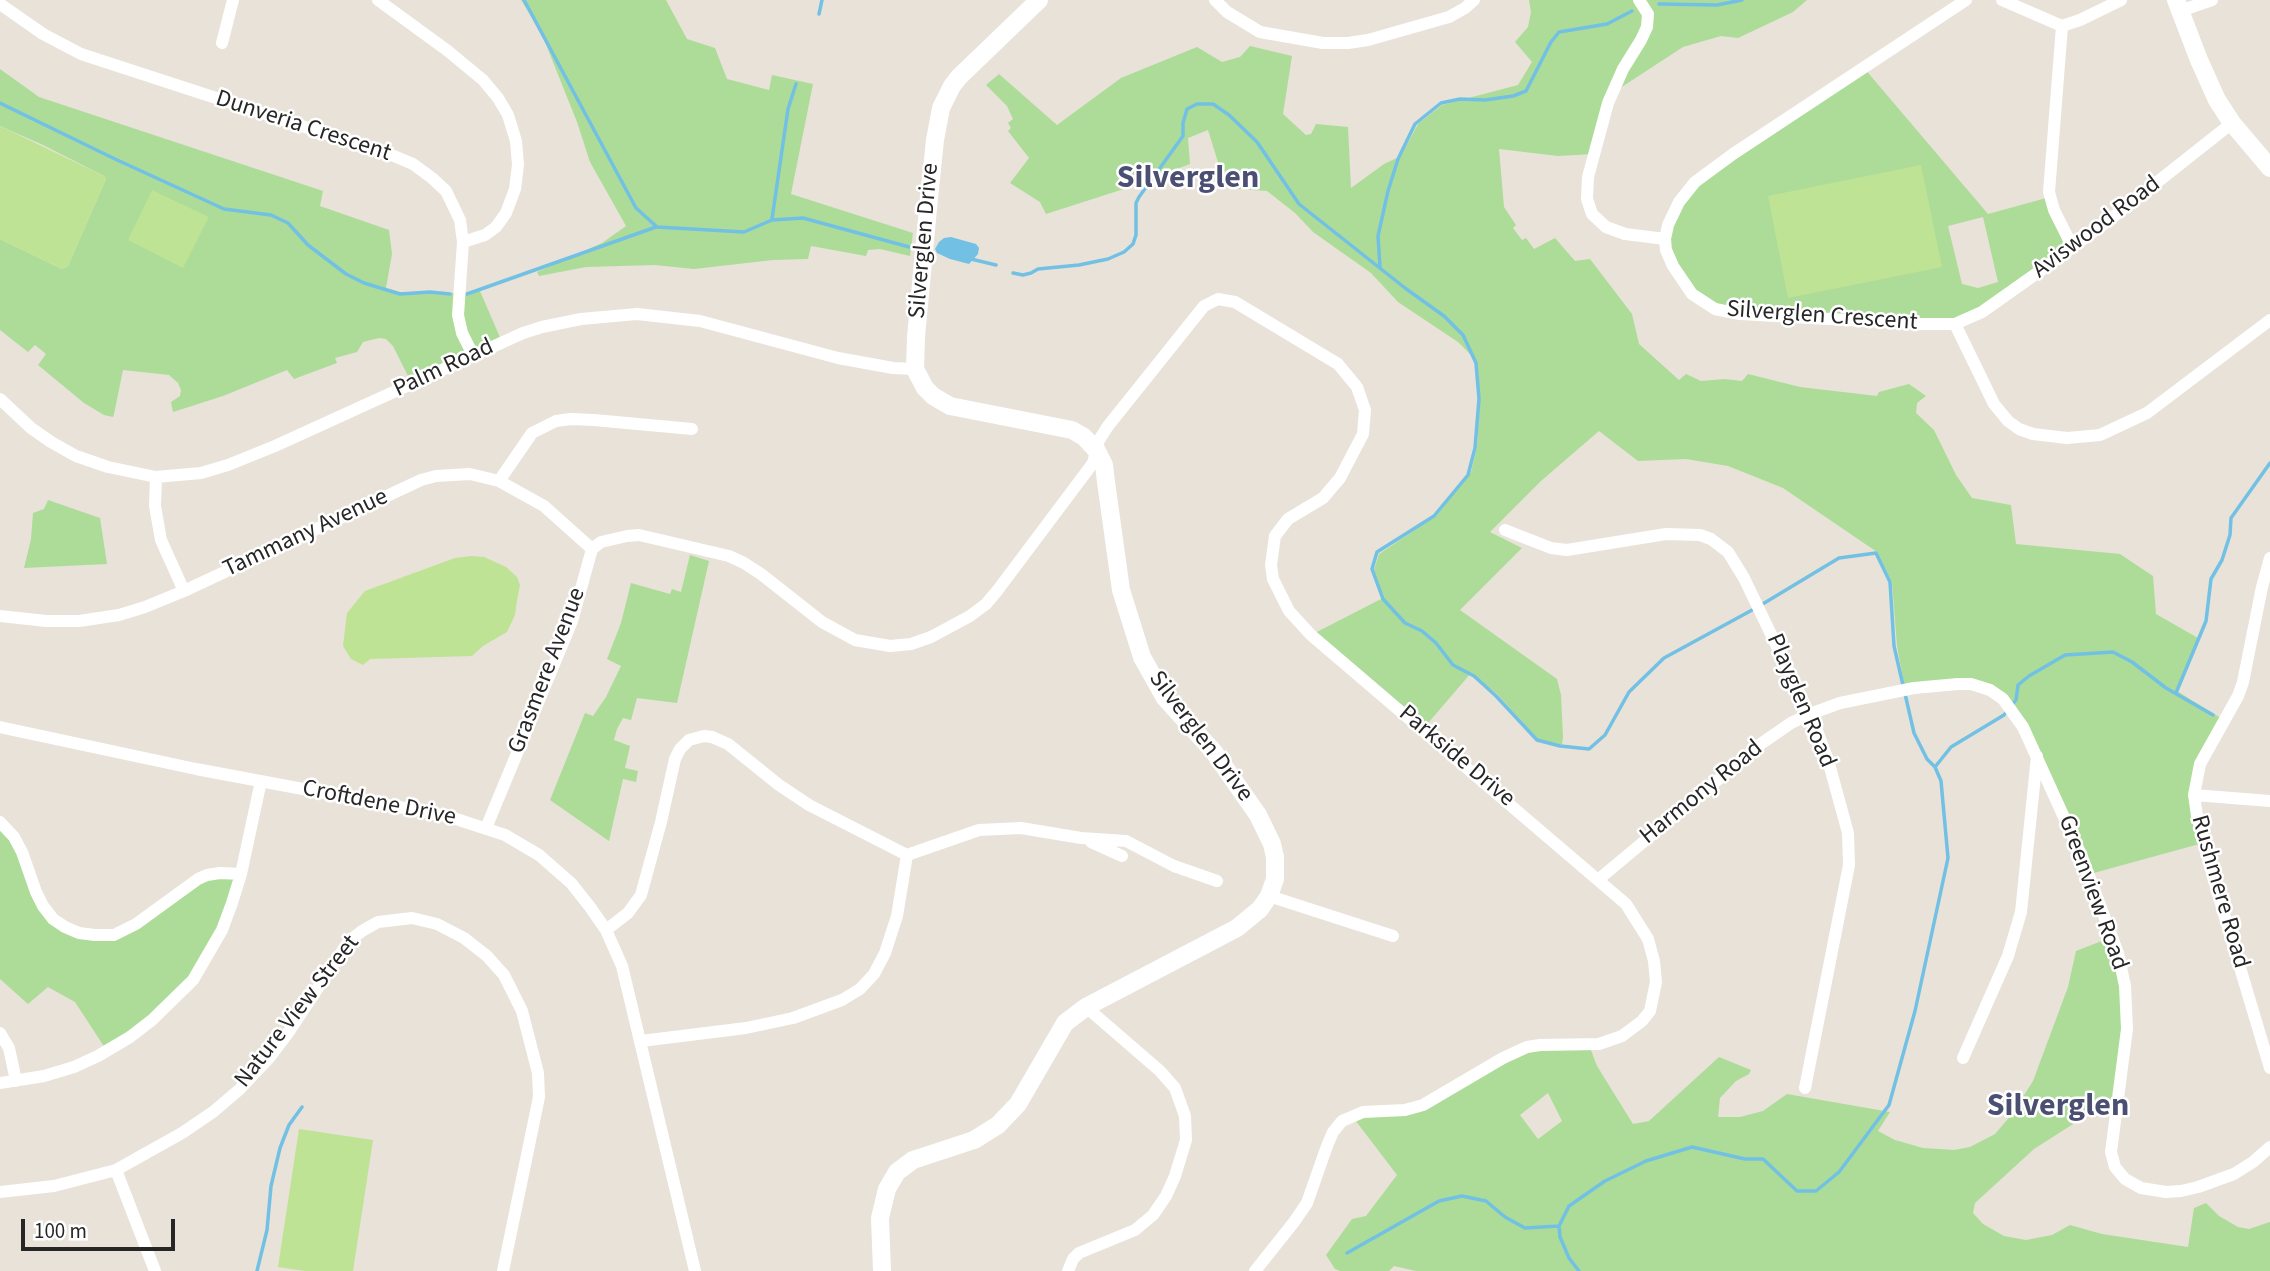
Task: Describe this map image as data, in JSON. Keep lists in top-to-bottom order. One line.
{"streets":{"street":["Dunveria Crescent","Aviswood Road","Silverglen Drive","Silverglen Crescent","Palm Road","Tammany Avenue","Grasmere Avenue","Playglen Road","Parkside Drive","Harmony Road","Croftdene Drive","Rushmere Road","Greenview Road","Nature View Street"]},"crossings":[["Dunveria Crescent","Palm Road"],["Aviswood Road","Silverglen Crescent"],["Silverglen Drive","Palm Road"],["Silverglen Drive","Parkside Drive"],["Tammany Avenue","Grasmere Avenue"],["Grasmere Avenue","Croftdene Drive"],["Playglen Road","Harmony Road"],["Playglen Road","Greenview Road"],["Parkside Drive","Harmony Road"],["Harmony Road","Greenview Road"]],"districts":["Silverglen","Silverglen"],"scale_bar":"100 m"}
